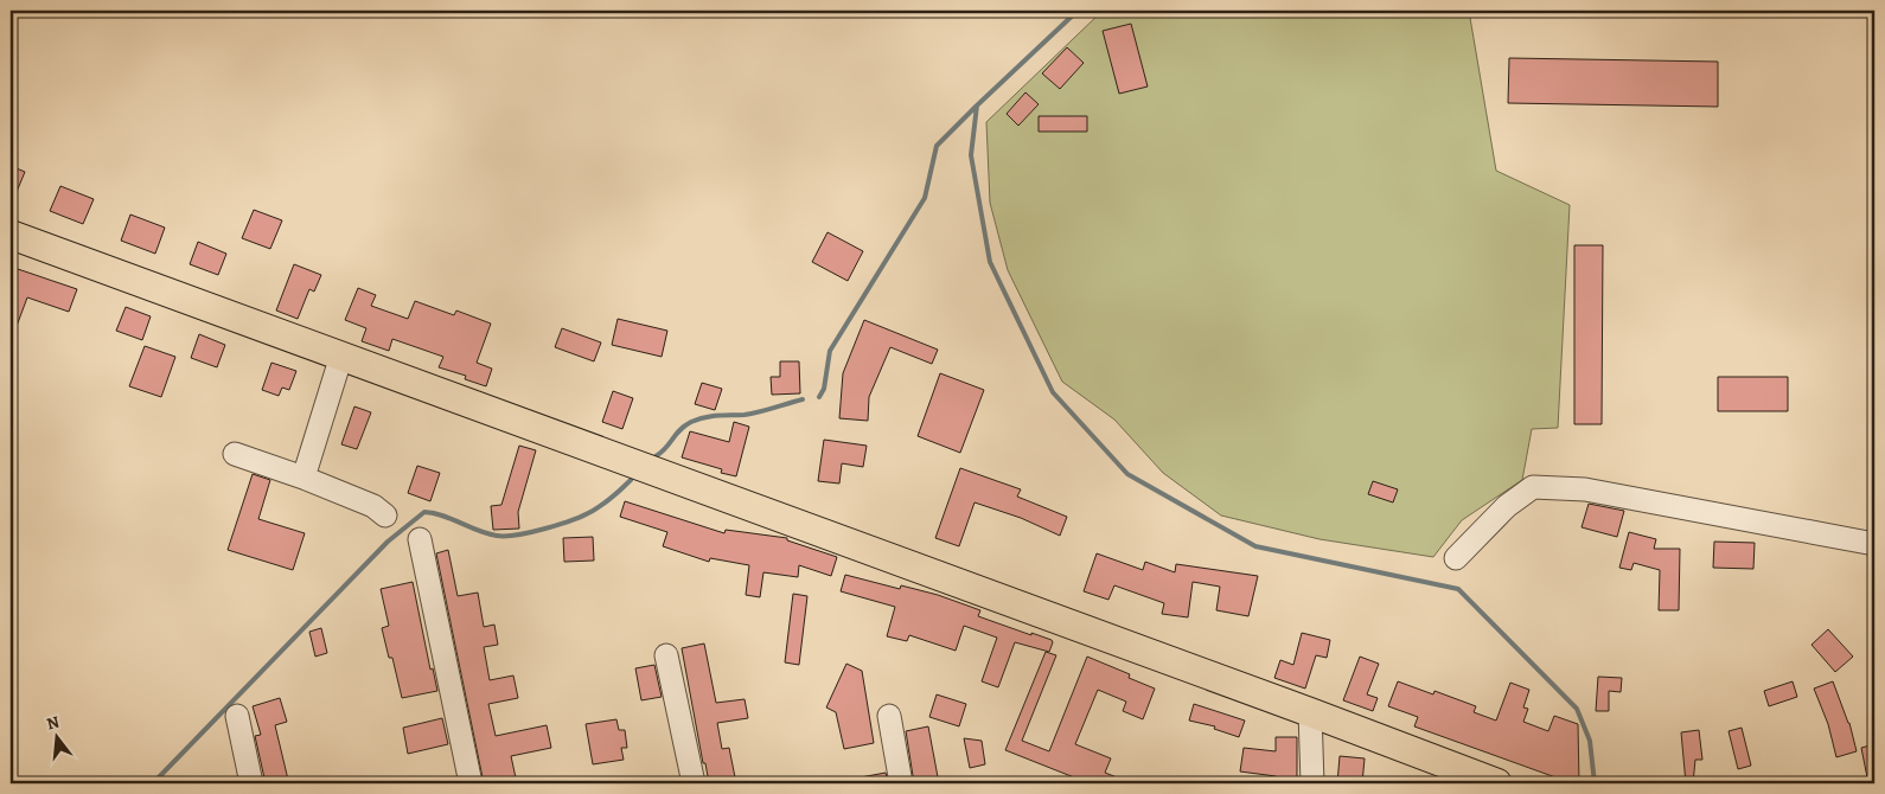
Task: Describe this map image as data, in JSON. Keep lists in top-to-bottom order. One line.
{"north":"top"}
